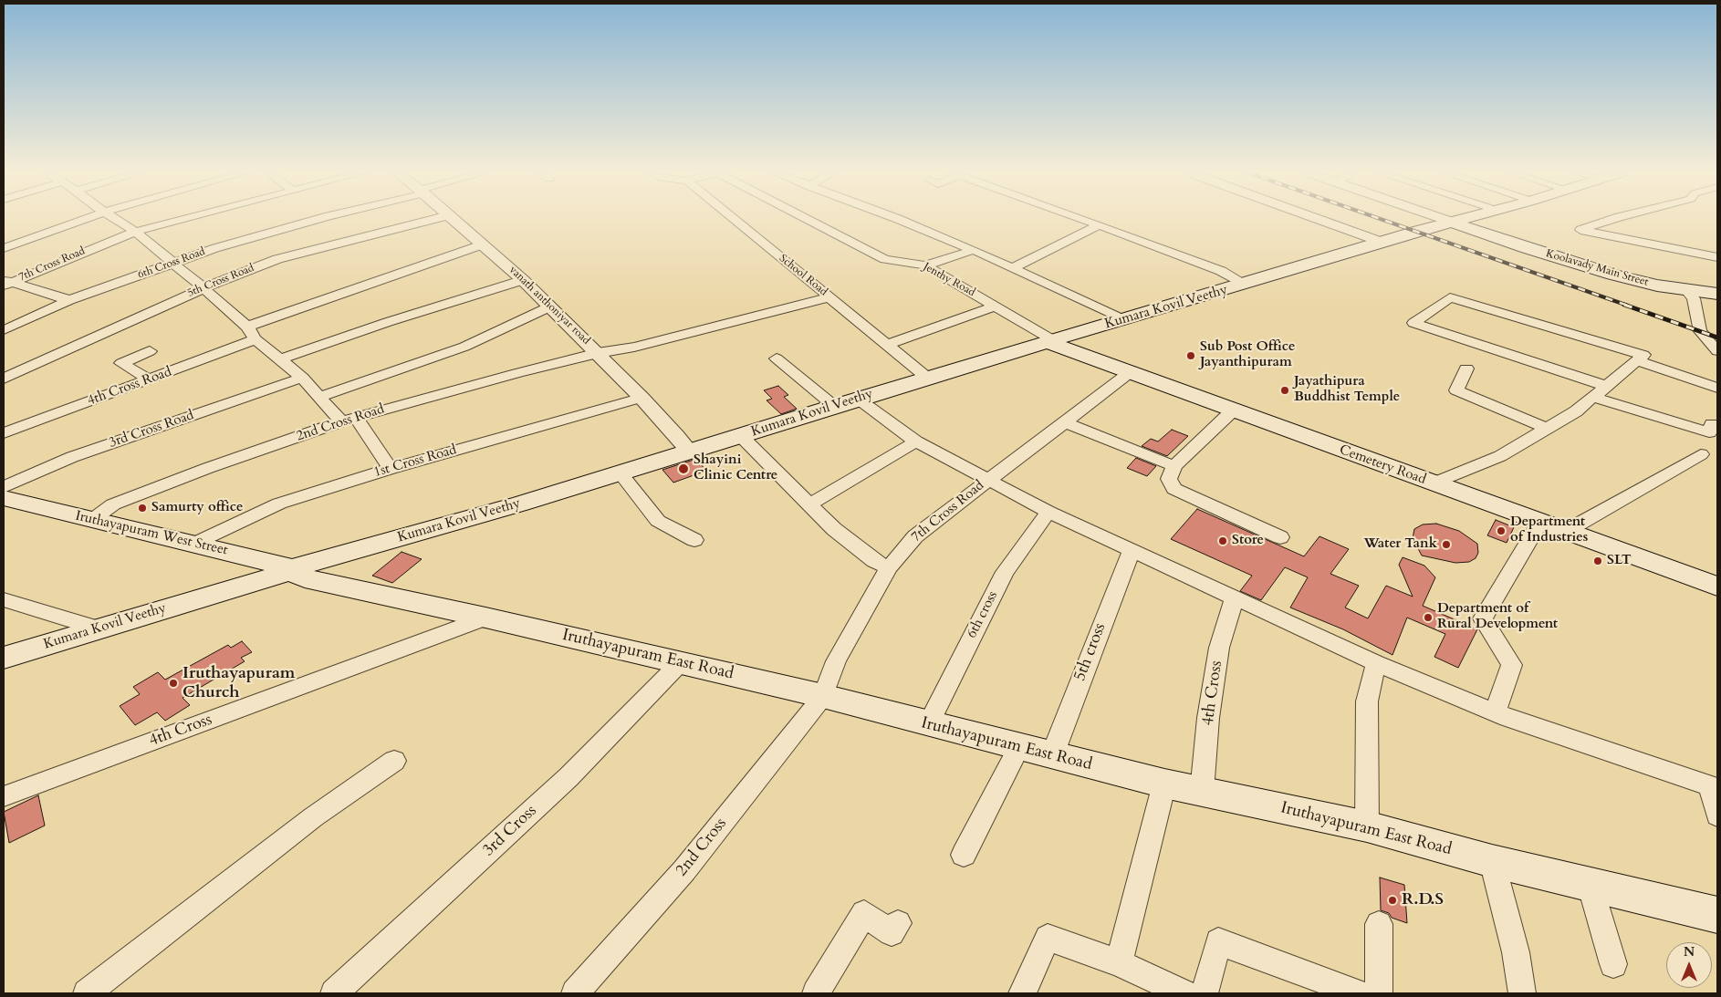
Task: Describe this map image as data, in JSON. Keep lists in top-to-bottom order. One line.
{"streets":{"main road":["Koolavady Main Street","Kumara Kovil Veethy","Cemetery Road","Iruthayapuram West Street","Iruthayapuram East Road"],"street":["6th Cross Road","7th Cross Road","School Road","Jenthy Road","5th Cross Road","vanath anthoniyar road","4th Cross Road","2nd Cross Road","3rd Cross Road","1st Cross Road","6th cross","5th cross","4th Cross","3rd Cross","2nd Cross"]},"crossings":[["7th Cross Road","Cemetery Road"],["7th Cross Road","Iruthayapuram East Road"],["7th Cross Road","2nd Cross"],["Koolavady Main Street","Kumara Kovil Veethy"],["School Road","Kumara Kovil Veethy"],["Jenthy Road","Kumara Kovil Veethy"],["Jenthy Road","Cemetery Road"],["vanath anthoniyar road","Kumara Kovil Veethy"],["vanath anthoniyar road","2nd Cross Road"],["vanath anthoniyar road","1st Cross Road"],["Kumara Kovil Veethy","Cemetery Road"],["Kumara Kovil Veethy","Iruthayapuram West Street"],["Kumara Kovil Veethy","Iruthayapuram East Road"],["2nd Cross Road","Iruthayapuram West Street"],["1st Cross Road","Iruthayapuram West Street"],["Iruthayapuram West Street","Iruthayapuram East Road"],["6th cross","Iruthayapuram East Road"],["5th cross","Iruthayapuram East Road"],["Iruthayapuram East Road","4th Cross"],["Iruthayapuram East Road","3rd Cross"],["Iruthayapuram East Road","2nd Cross"]],"places":["Sub Post Office Jayanthipuram","Jayathipura Buddhist Temple","Shayini Clinic Centre","Samurty office","Department of Industries","Store","Water Tank","SLT","Department of Rural Development","Iruthayapuram Church","R.D.S"],"north":"top"}
